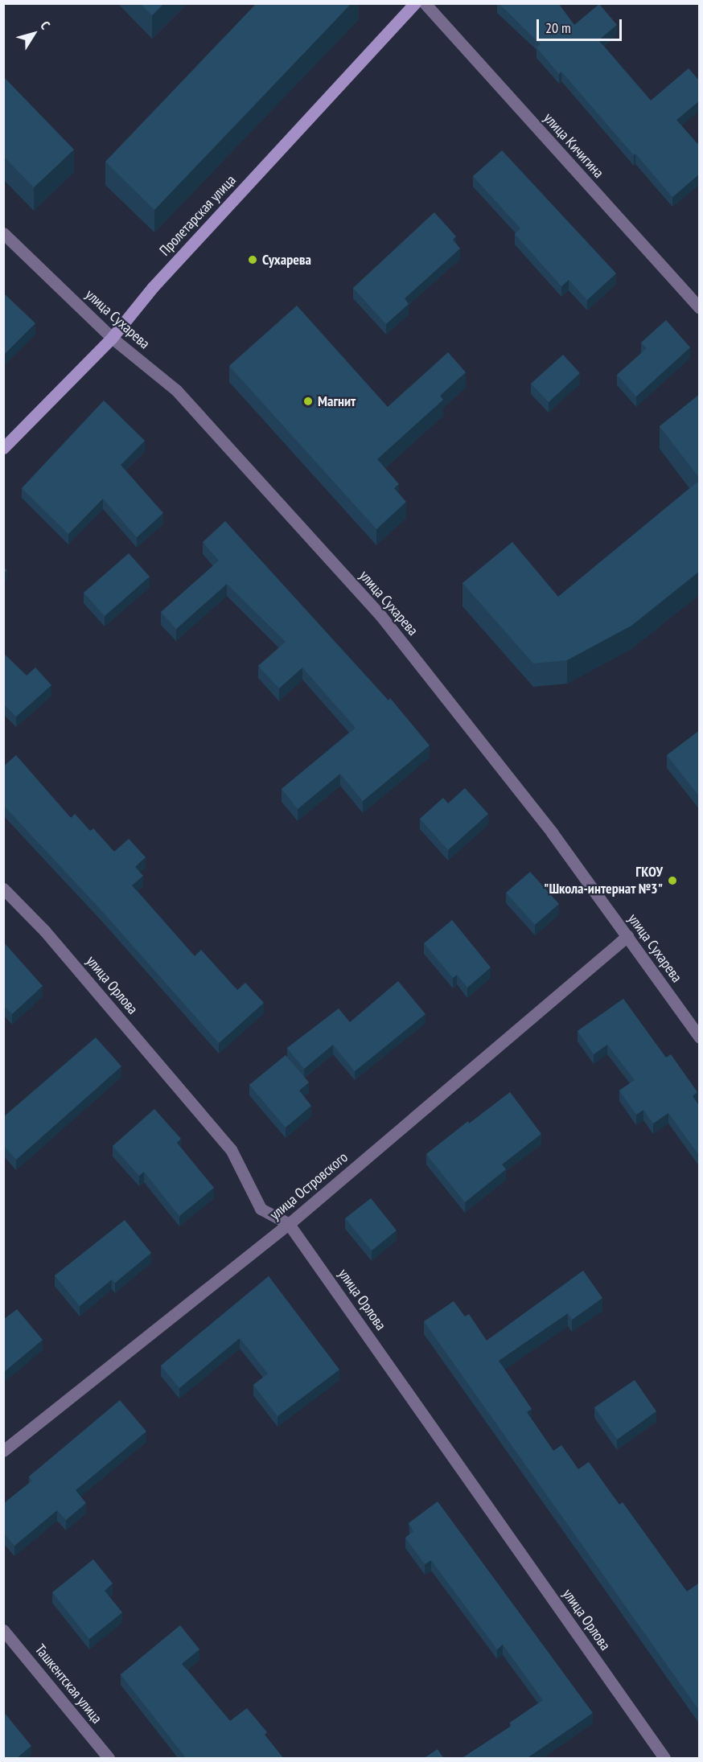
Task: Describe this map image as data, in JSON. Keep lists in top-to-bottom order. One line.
{"streets":{"main road":["Пролетарская улица"],"street":["улица Кичигина","улица Сухарева","улица Орлова","улица Островского","Ташкентская улица"]},"crossings":[["Пролетарская улица","улица Сухарева"],["улица Сухарева","улица Островского"],["улица Орлова","улица Островского"]],"places":["Сухарева","Магнит","ГКОУ \"Школа-интернат №3\""],"scale_bar":"20 m","north":"top right"}
